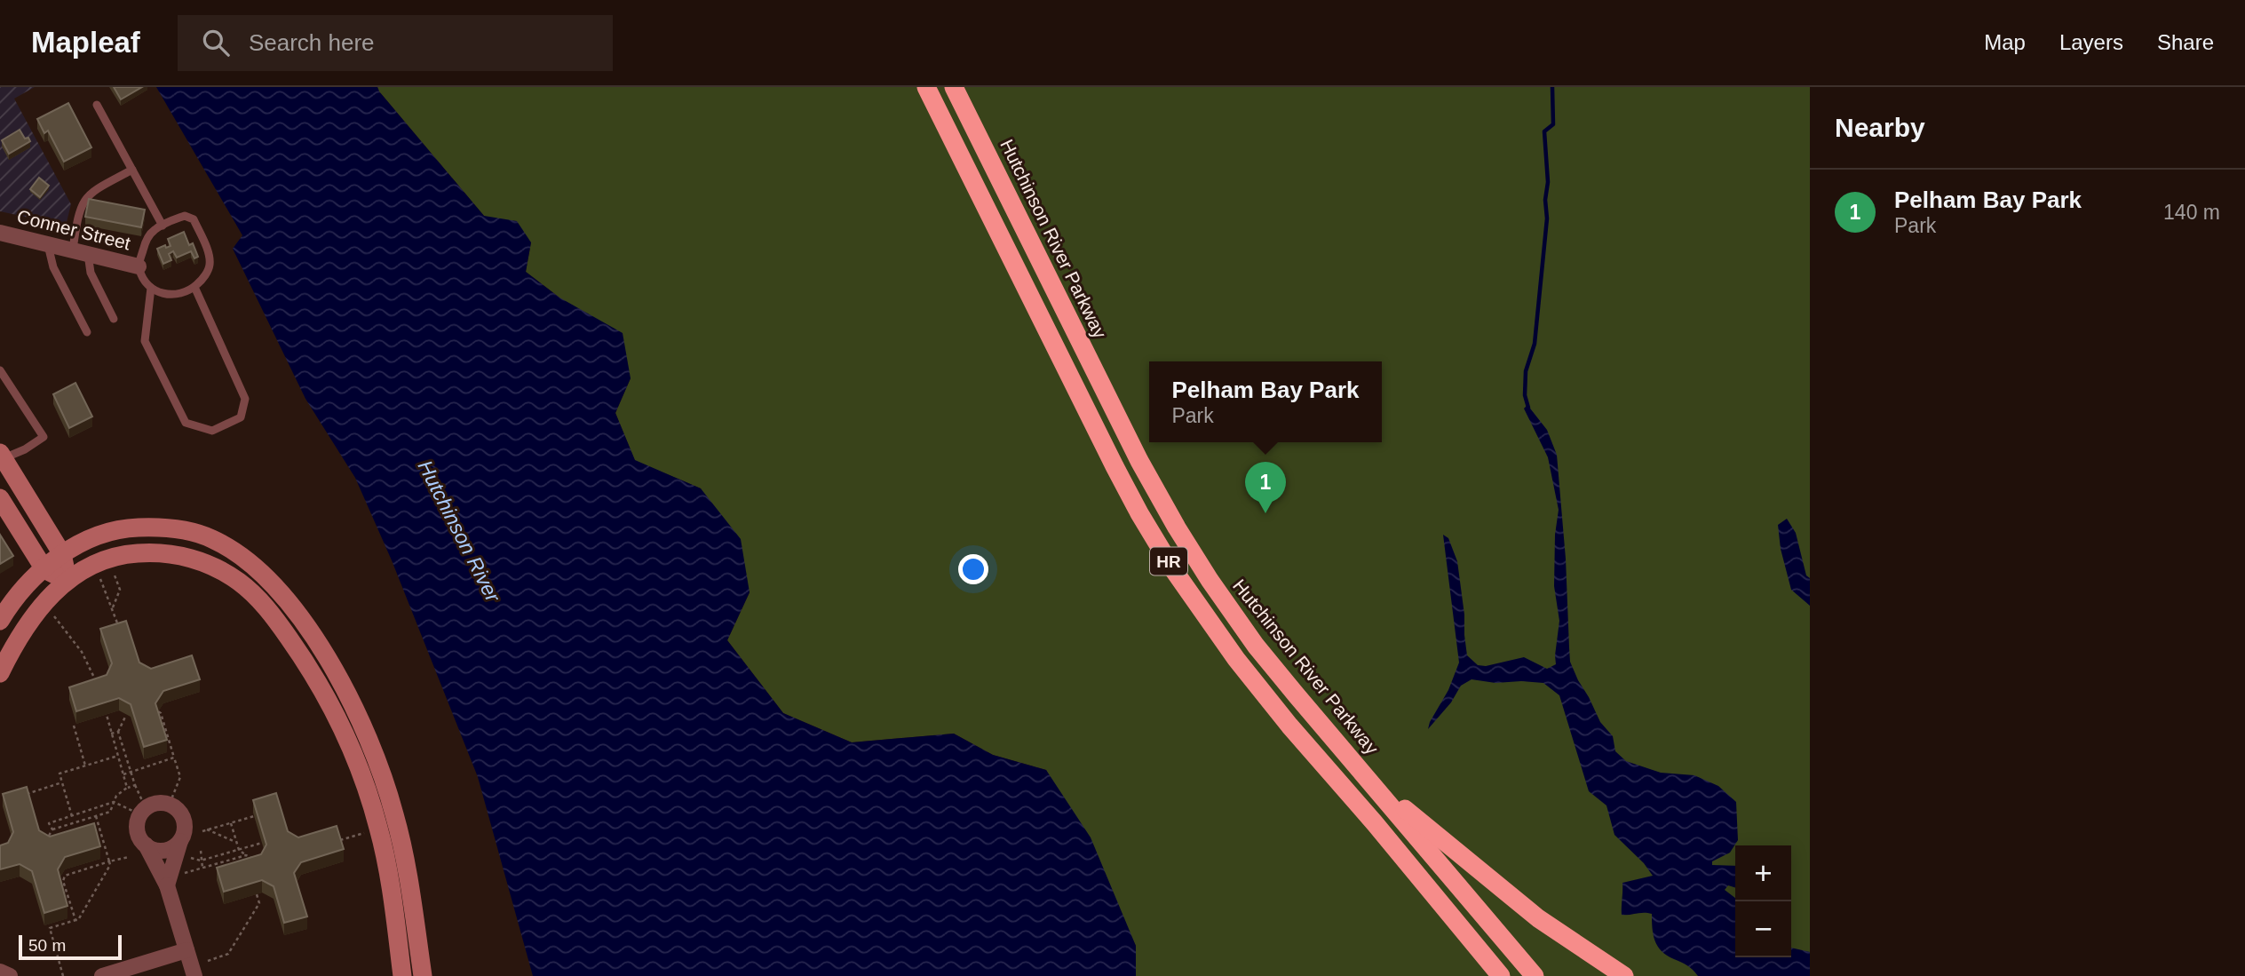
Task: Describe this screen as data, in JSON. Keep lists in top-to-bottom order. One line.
{"streets":{"highway":["Hutchinson River Parkway","HR"],"street":["Conner Street"]},"water":["Hutchinson River"],"scale_bar":"50 m","page":{"header":"Mapleaf","search":"Search here","nav":["Map","Layers","Share"],"heading":"Nearby","list":[{"mark":"1","name":"Pelham Bay Park","note":"Park","value":"140 m"}],"popup":["Pelham Bay Park","Park"],"pins":"1","map_buttons":["+","−"],"scale":"50 m"}}
